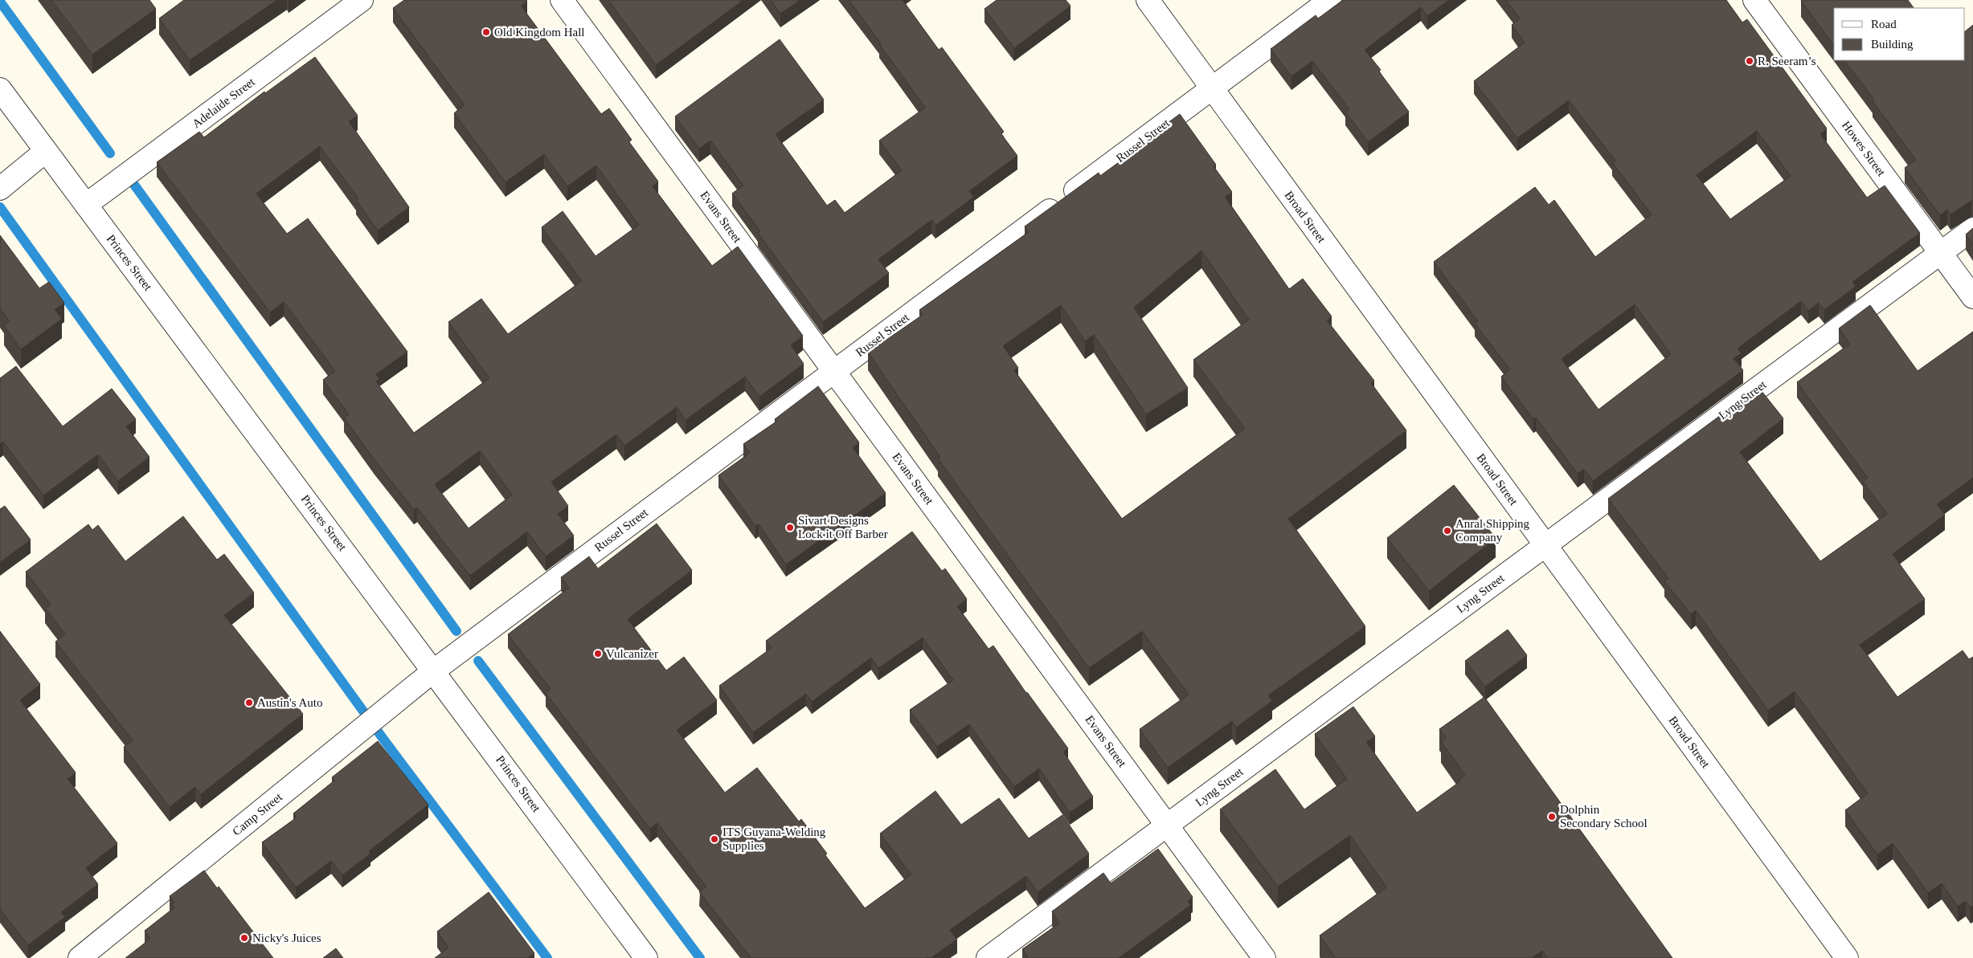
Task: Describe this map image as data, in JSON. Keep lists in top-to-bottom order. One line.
{"streets":{"street":["Adelaide Street","Russel Street","Howes Street","Evans Street","Broad Street","Princes Street","Lyng Street","Camp Street"]},"crossings":[["Adelaide Street","Princes Street"],["Russel Street","Evans Street"],["Russel Street","Broad Street"],["Russel Street","Princes Street"],["Russel Street","Camp Street"],["Howes Street","Lyng Street"],["Evans Street","Lyng Street"],["Broad Street","Lyng Street"],["Princes Street","Camp Street"]],"places":["Old Kingdom Hall","R. Seeram’s","Sivart Designs Lock it Off Barber","Anral Shipping Company","Vulcanizer","Austin's Auto","Dolphin Secondary School","ITS Guyana-Welding Supplies","Nicky's Juices"],"legend":["Road","Building"]}
